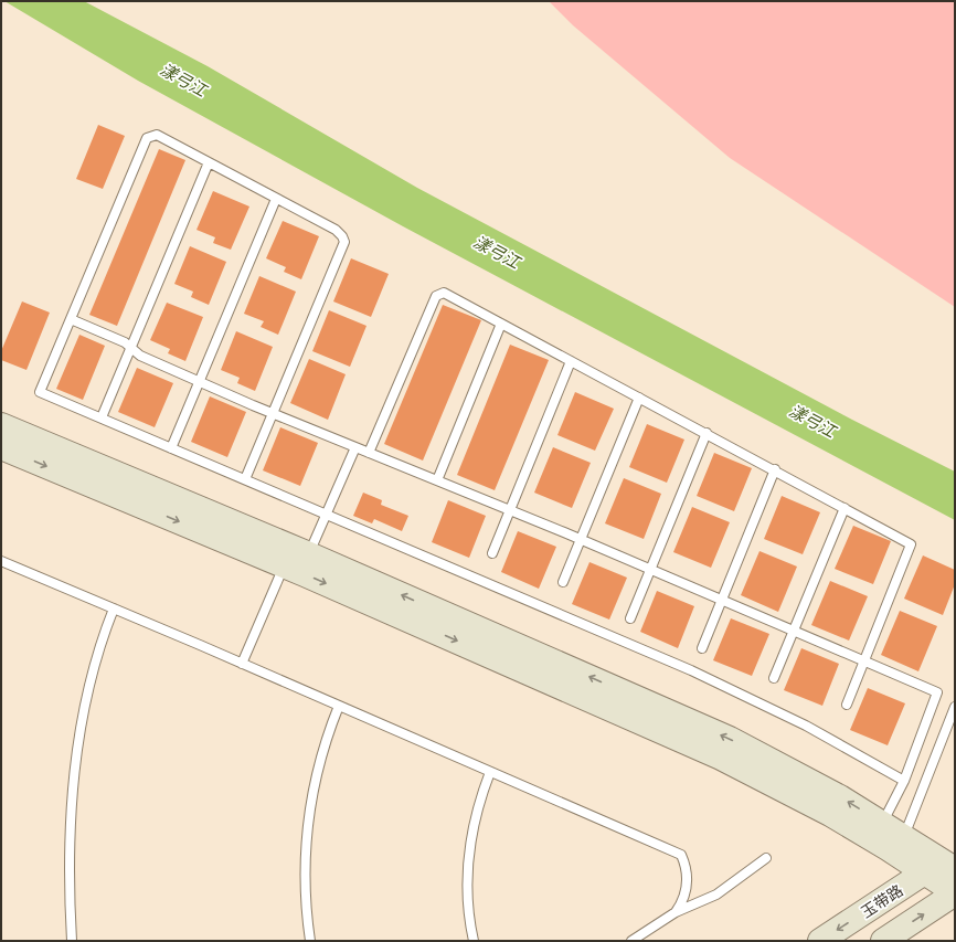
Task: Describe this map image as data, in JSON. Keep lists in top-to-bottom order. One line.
{"streets":{"street":["玉带路"]},"water":["漾弓江"]}
